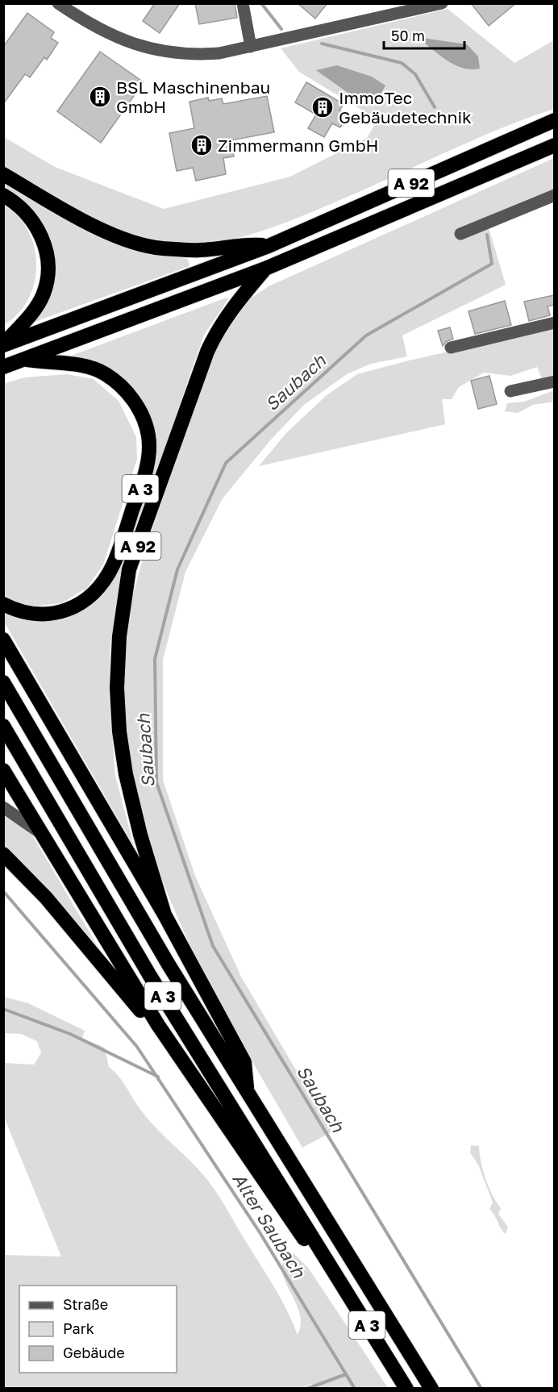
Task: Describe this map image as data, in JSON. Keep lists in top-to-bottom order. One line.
{"streets":{"highway":["A 92","A 3"]},"crossings":[["A 92","A 3"]],"water":["Saubach","Alter Saubach"],"places":{"building":["BSL Maschinenbau GmbH","ImmoTec Gebäudetechnik","Zimmermann GmbH"]},"legend":["Straße","Park","Gebäude"],"scale_bar":"50 m"}
